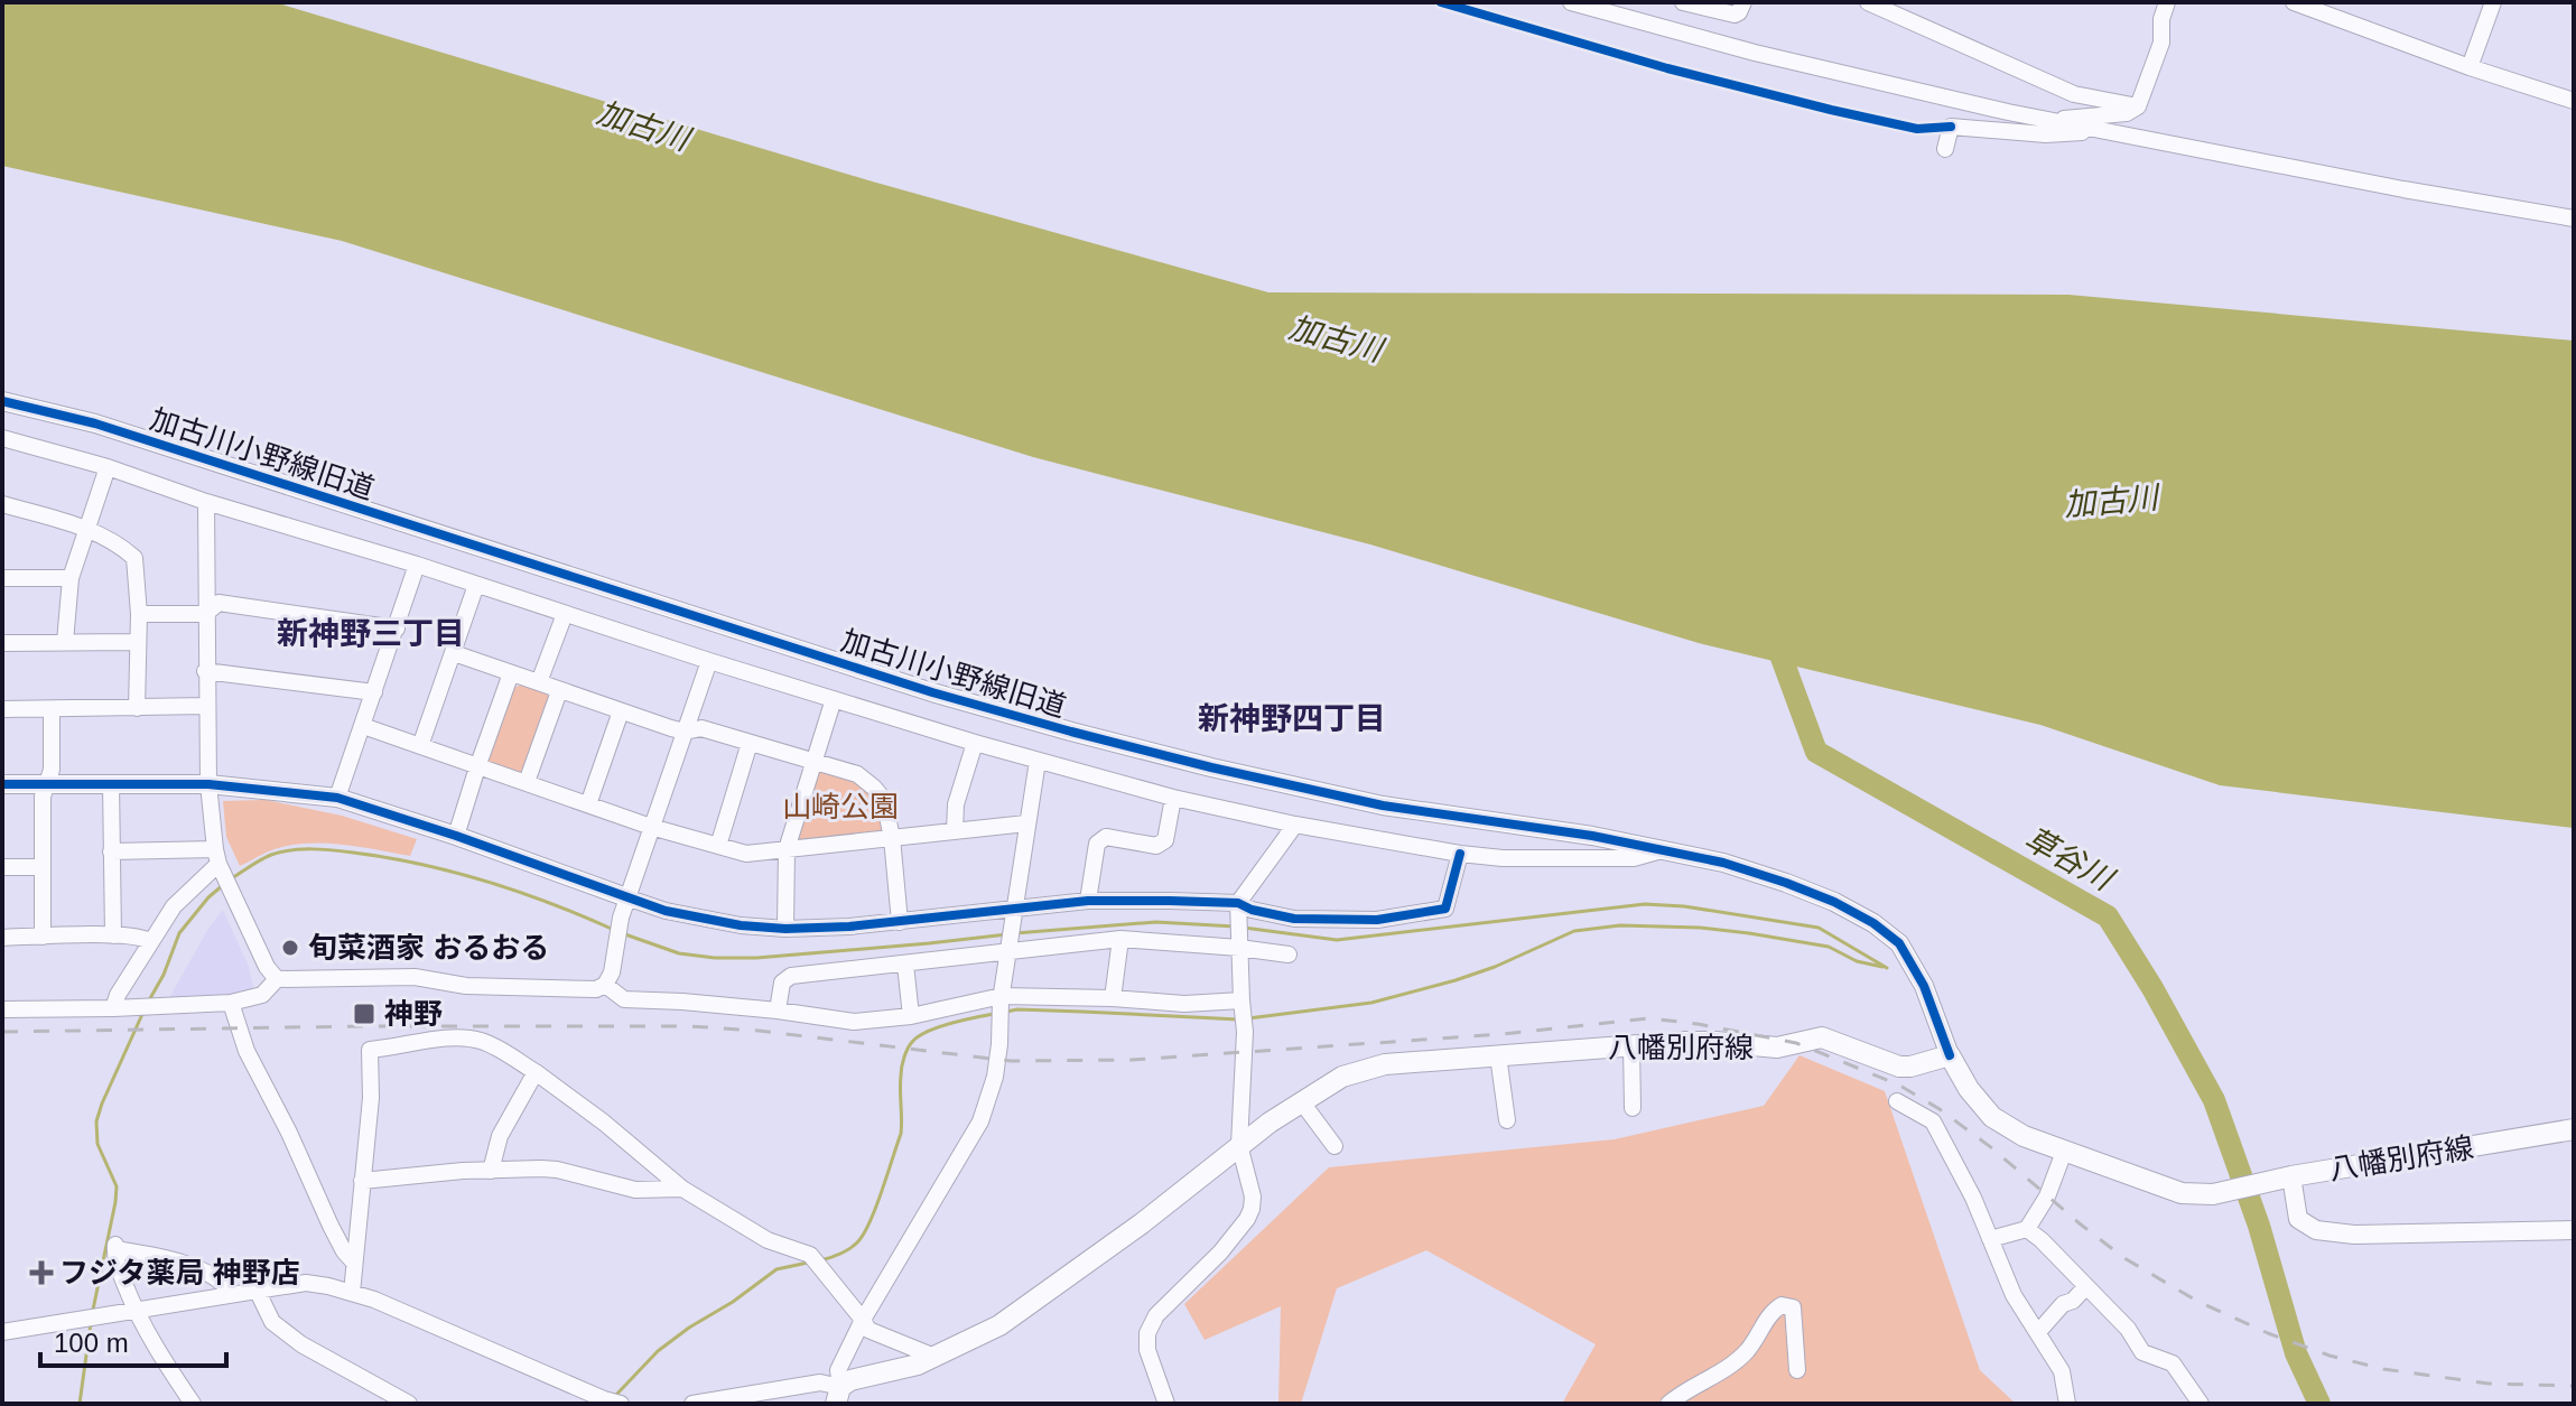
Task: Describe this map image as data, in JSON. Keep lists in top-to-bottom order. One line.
{"streets":{"main road":["八幡別府線"],"street":["加古川小野線旧道"]},"crossings":[["加古川小野線旧道","八幡別府線"]],"districts":["新神野三丁目","新神野四丁目"],"water":["加古川","草谷川"],"parks":["山崎公園"],"places":{"other":["旬菜酒家 おるおる"],"transit":["神野"],"health":["フジタ薬局 神野店"]},"scale_bar":"100 m"}
